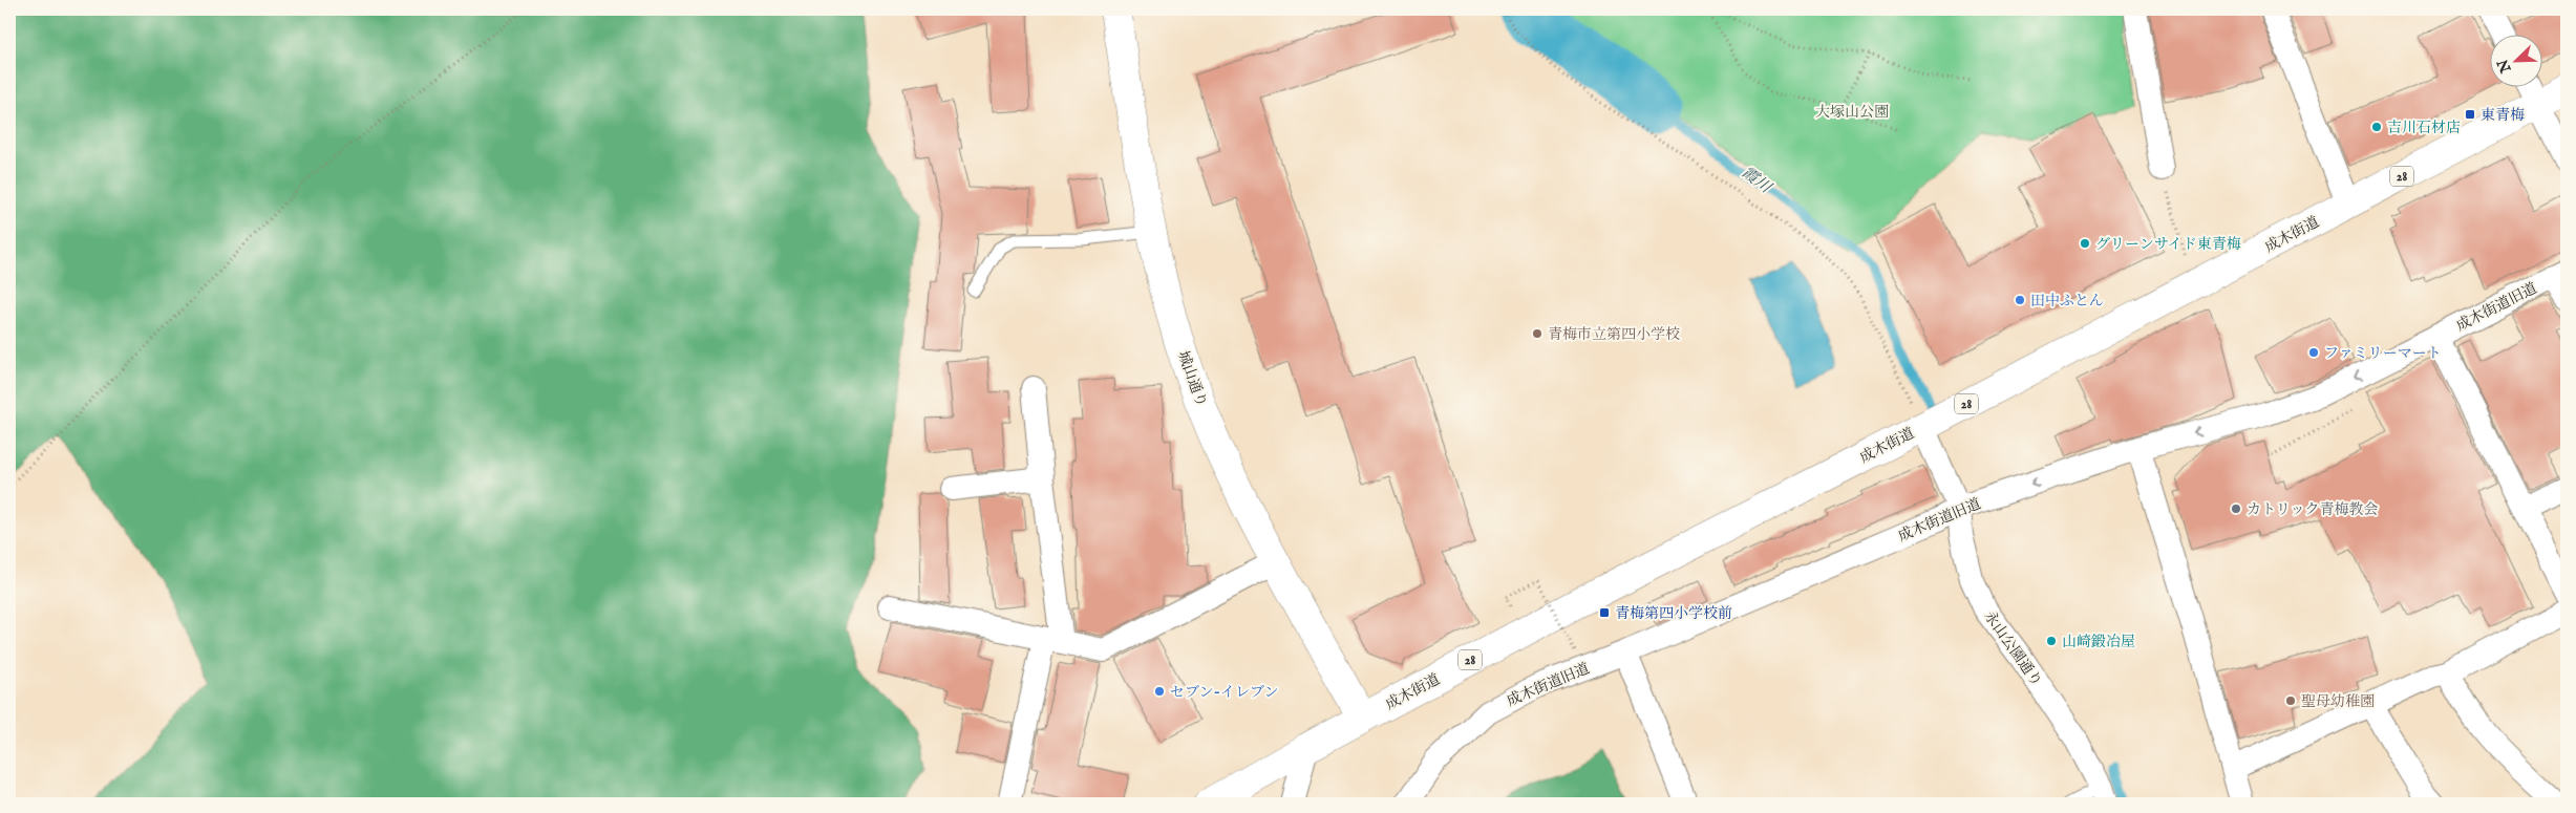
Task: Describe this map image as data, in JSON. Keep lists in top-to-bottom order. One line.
{"streets":{"main road":["28","成木街道","城山通り"],"street":["成木街道旧道","永山公園通り"]},"crossings":[["成木街道","城山通り"],["成木街道","永山公園通り"],["成木街道旧道","永山公園通り"]],"one_way":["成木街道旧道"],"water":["霞川"],"parks":["大塚山公園"],"places":{"transit":["東青梅","青梅第四小学校前"],"other":["吉川石材店","グリーンサイド東青梅","田中ふとん","青梅市立第四小学校","ファミリーマート","カトリック青梅教会","山崎鍛冶屋","セブン-イレブン","聖母幼稚園"]},"north":"bottom left"}
